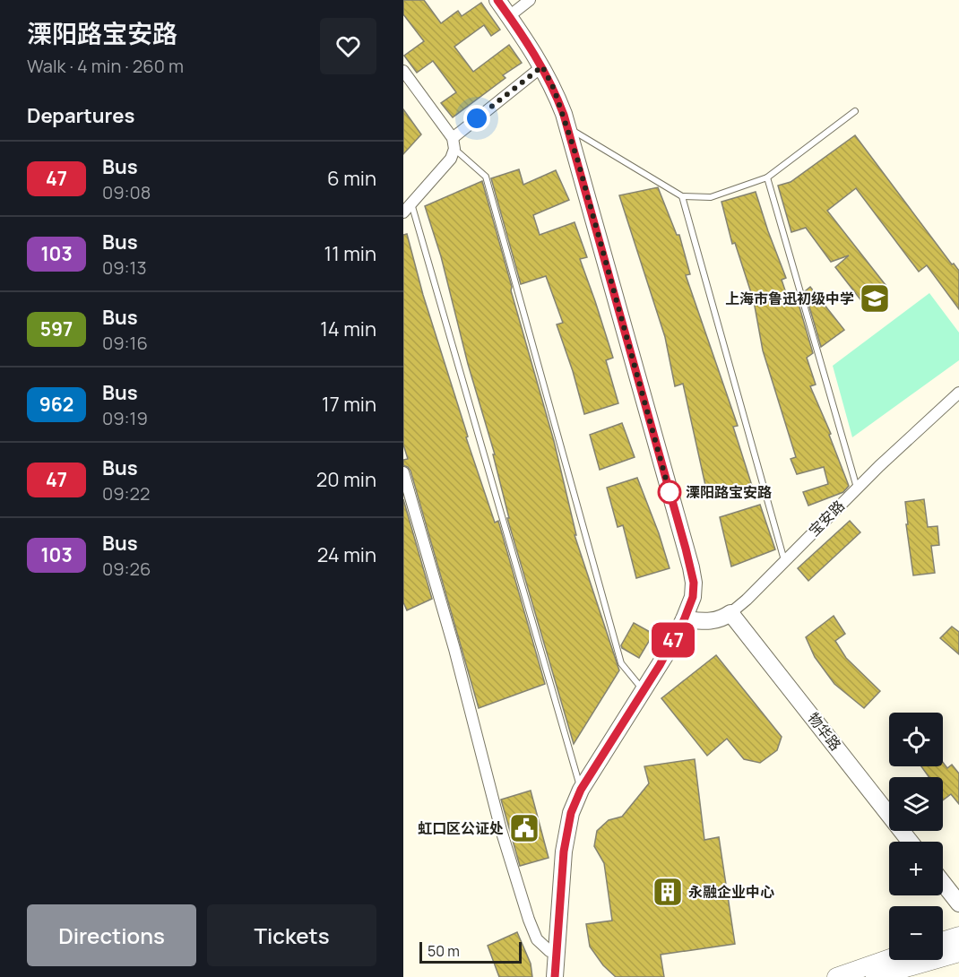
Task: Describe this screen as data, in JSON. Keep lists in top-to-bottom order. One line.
{"streets":{"street":["宝安路","物华路"]},"crossings":[["宝安路","物华路"]],"places":{"school or university":["上海市鲁迅初级中学"],"other":["溧阳路宝安路"],"public building":["虹口区公证处"],"building":["永融企业中心"]},"lines":["bus line 47"],"scale_bar":"50 m","page":{"heading":[["溧阳路宝安路","Walk · 4 min · 260 m"],"Departures"],"on_map":"47","list":[{"mark":"47","name":"Bus","note":"09:08","value":"6 min"},{"mark":"103","name":"Bus","note":"09:13","value":"11 min"},{"mark":"597","name":"Bus","note":"09:16","value":"14 min"},{"mark":"962","name":"Bus","note":"09:19","value":"17 min"},{"mark":"47","name":"Bus","note":"09:22","value":"20 min"},{"mark":"103","name":"Bus","note":"09:26","value":"24 min"}],"map_buttons":["+","−"],"buttons":["Directions","Tickets"],"scale":"50 m"}}
